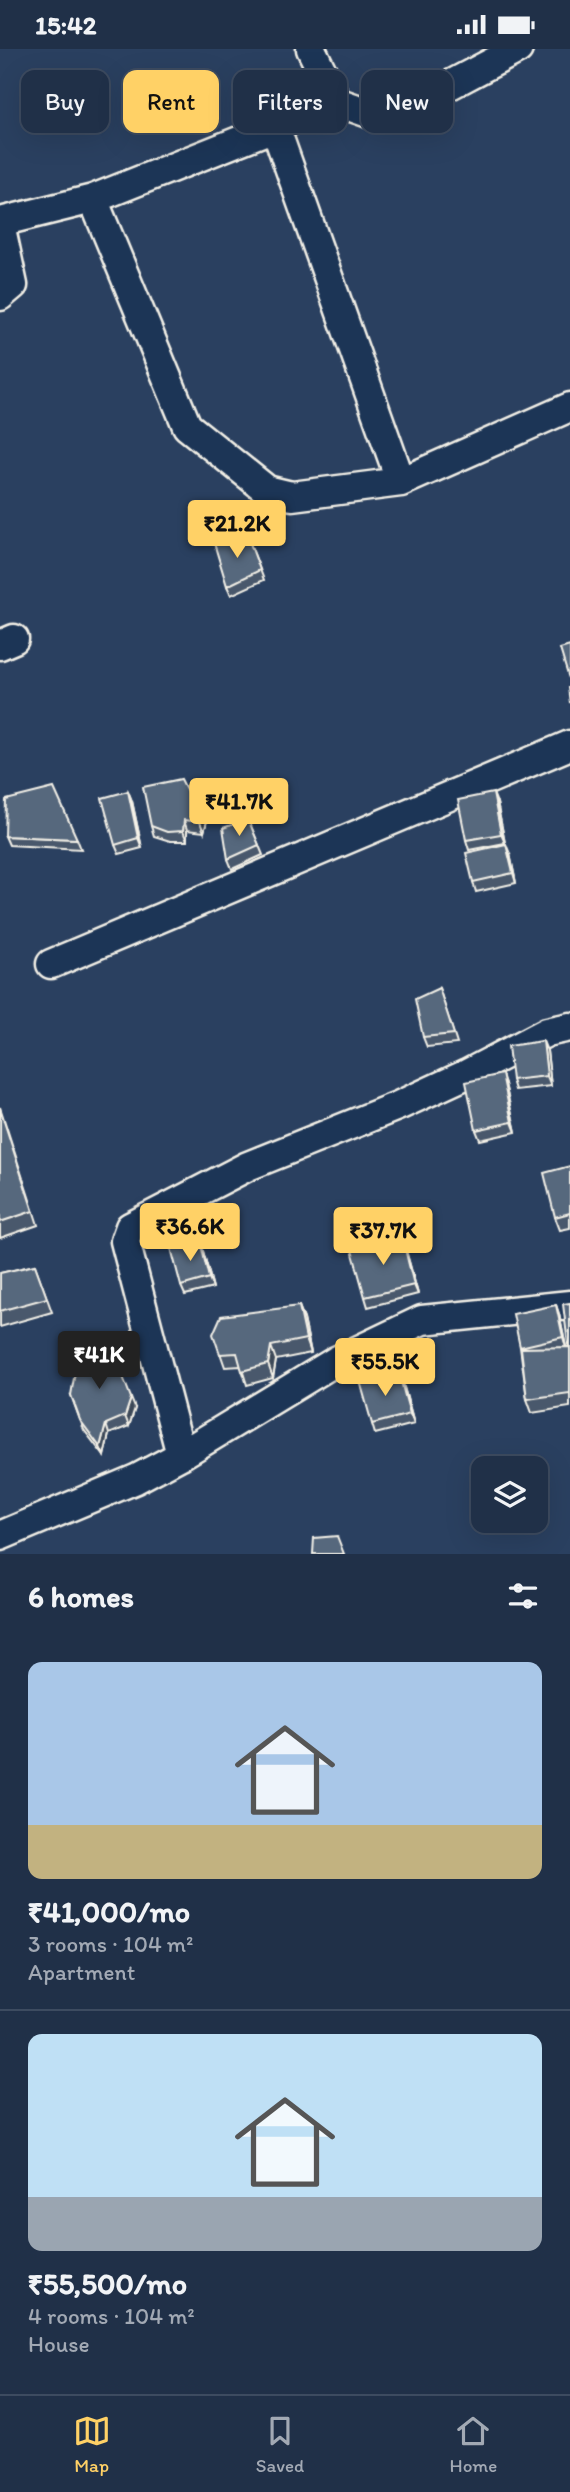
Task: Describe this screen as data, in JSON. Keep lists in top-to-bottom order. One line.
{"page":{"status":"15:42","chip":["Buy","Rent","Filters","New"],"price":["₹21.2K","₹41.7K","₹36.6K","₹37.7K","₹41K","₹55.5K"],"heading":"6 homes","list":[{"name":"₹41,000/mo","note":"3 rooms · 104 m² · Apartment"},{"name":"₹55,500/mo","note":"4 rooms · 104 m² · House"}],"tabs":["Map","Saved","Home"]}}
